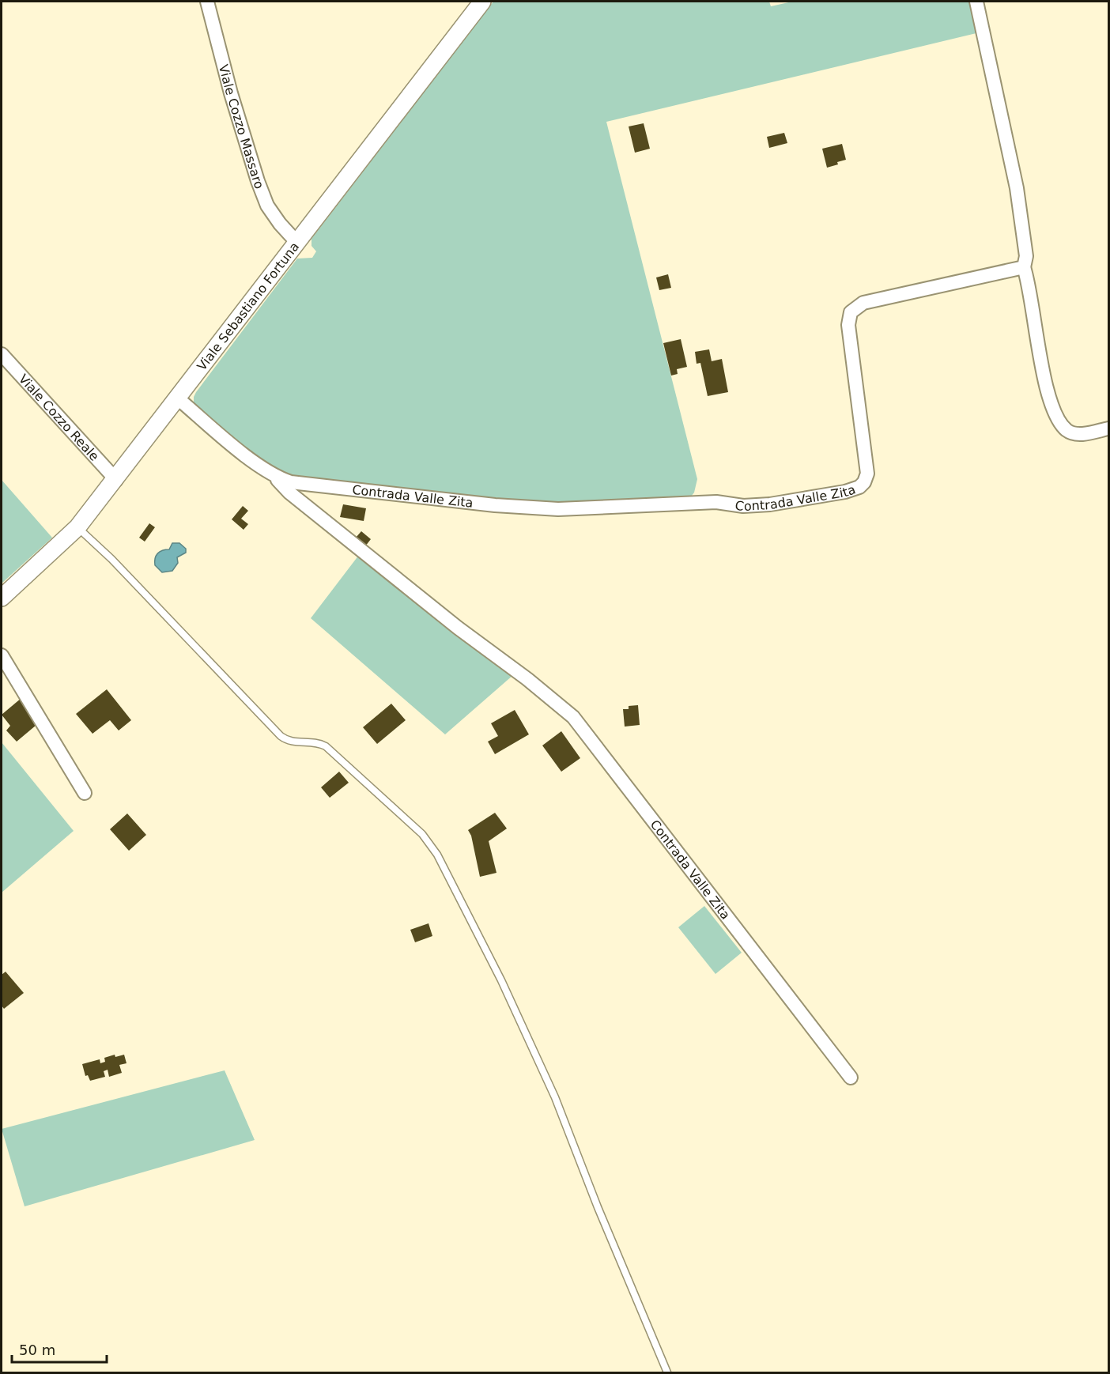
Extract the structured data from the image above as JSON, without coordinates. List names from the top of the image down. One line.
{"streets":{"street":["Viale Cozzo Massaro","Viale Sebastiano Fortuna","Viale Cozzo Reale","Contrada Valle Zita"]},"crossings":[["Viale Cozzo Massaro","Viale Sebastiano Fortuna"],["Viale Sebastiano Fortuna","Viale Cozzo Reale"],["Viale Sebastiano Fortuna","Contrada Valle Zita"]],"scale_bar":"50 m"}
